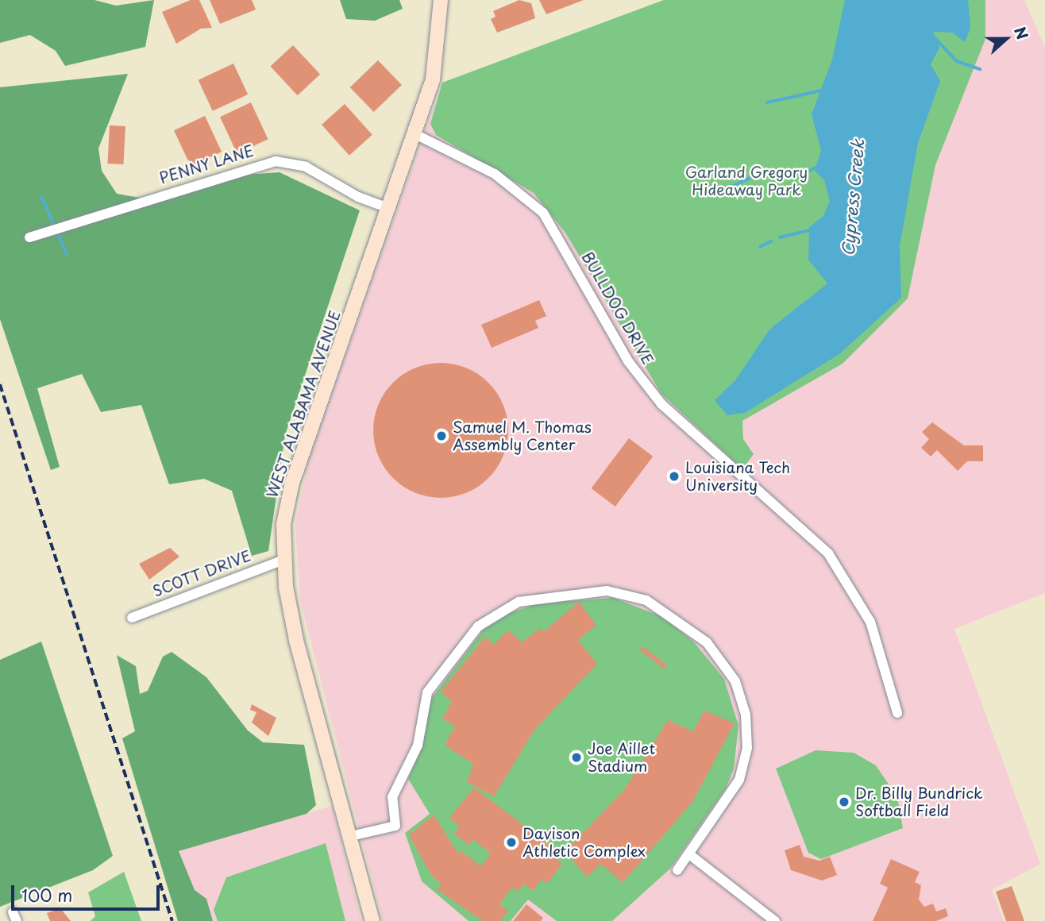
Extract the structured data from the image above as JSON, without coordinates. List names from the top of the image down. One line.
{"streets":{"main road":["WEST ALABAMA AVENUE"],"street":["PENNY LANE","BULLDOG DRIVE","SCOTT DRIVE"]},"crossings":[["PENNY LANE","WEST ALABAMA AVENUE"],["BULLDOG DRIVE","WEST ALABAMA AVENUE"],["WEST ALABAMA AVENUE","SCOTT DRIVE"]],"water":["Cypress Creek"],"parks":["Garland Gregory Hideaway Park"],"places":["Samuel M. Thomas Assembly Center","Louisiana Tech University","Joe Aillet Stadium","Dr. Billy Bundrick Softball Field","Davison Athletic Complex"],"scale_bar":"100 m","north":"right"}
